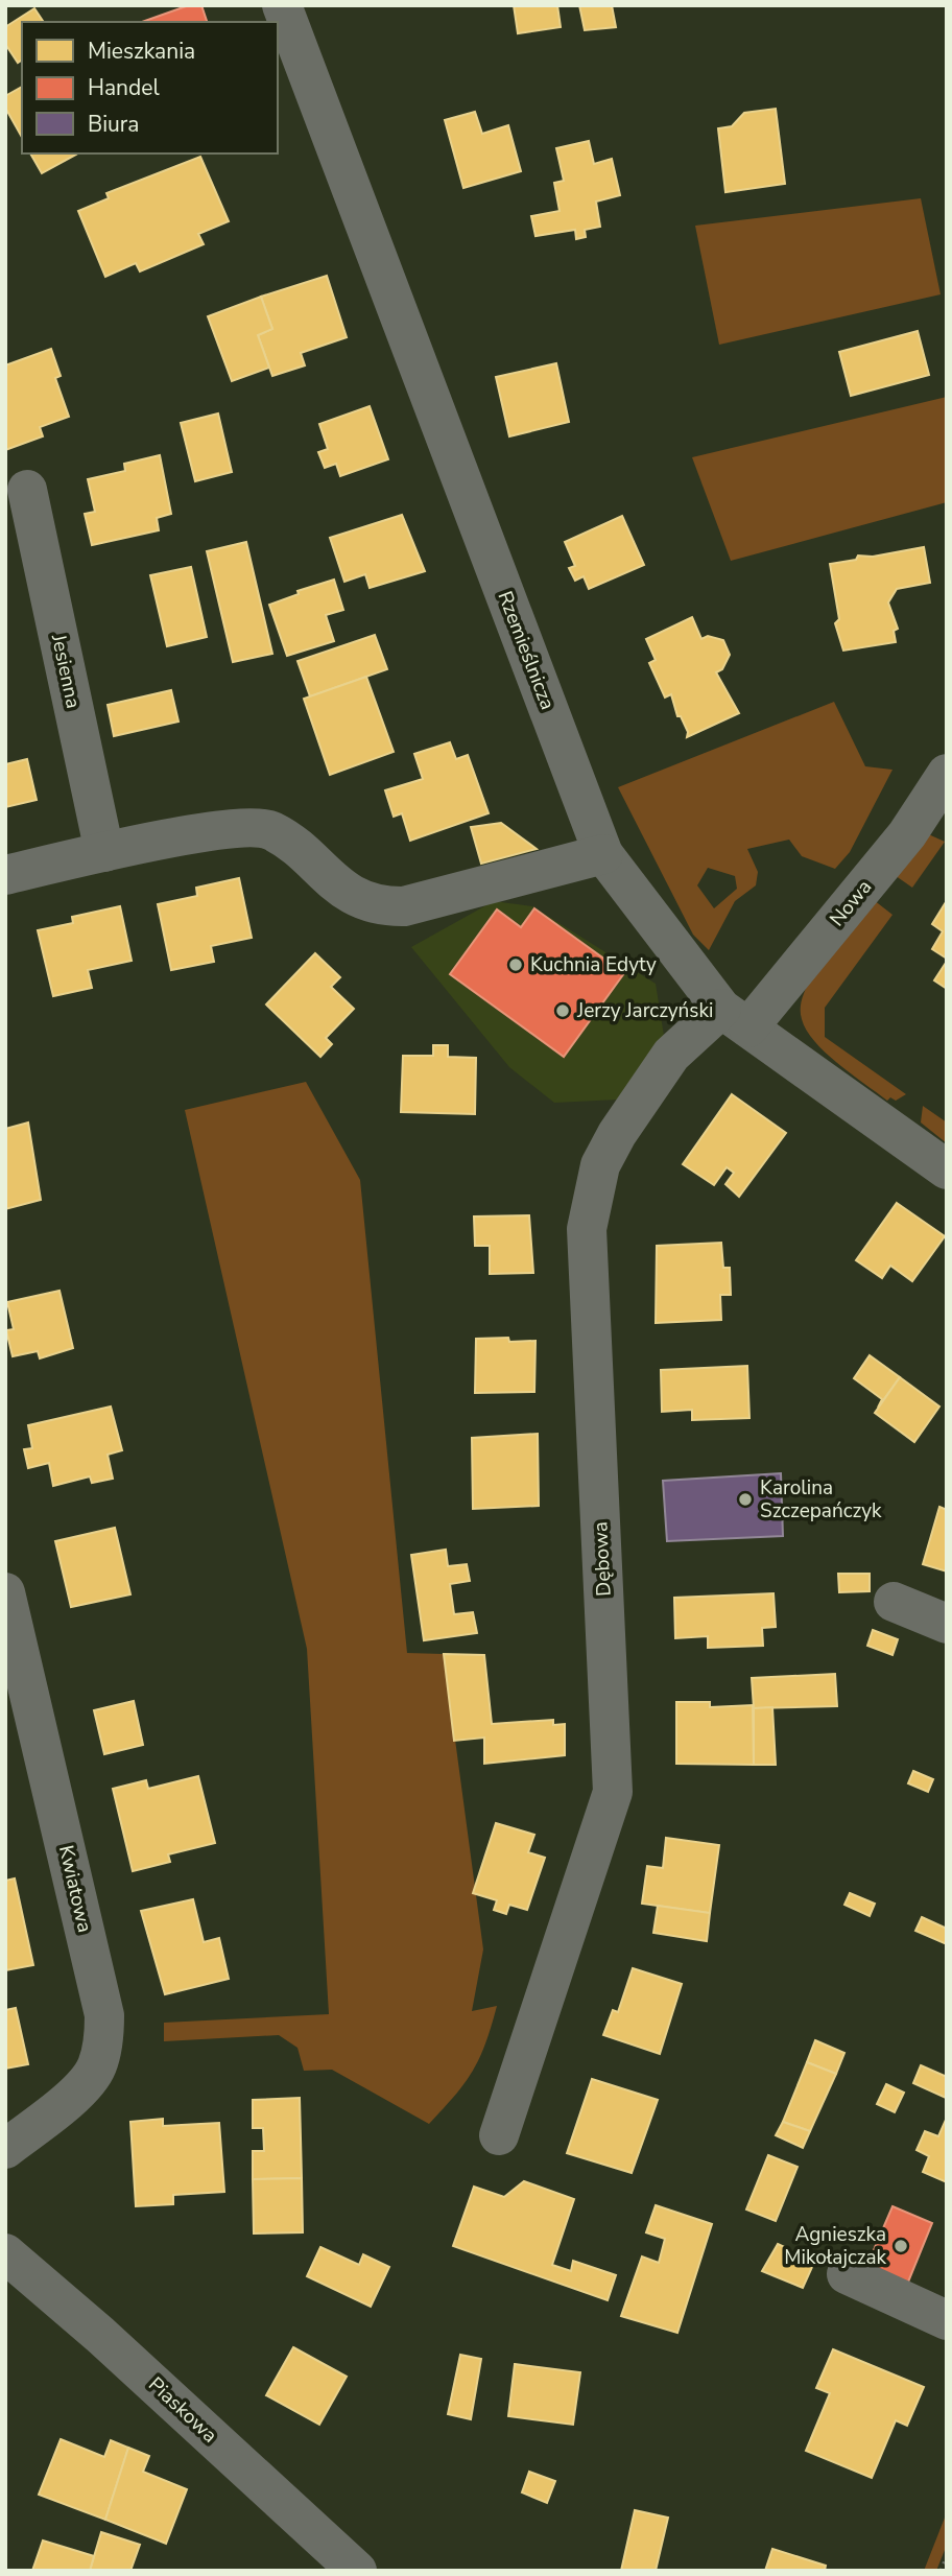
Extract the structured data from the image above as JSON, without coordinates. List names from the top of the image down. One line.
{"streets":{"street":["Rzemieślnicza","Jesienna","Nowa","Dębowa","Kwiatowa","Piaskowa"]},"crossings":[["Rzemieślnicza","Nowa"],["Rzemieślnicza","Dębowa"],["Nowa","Dębowa"]],"places":["Kuchnia Edyty","Jerzy Jarczyński","Karolina Szczepańczyk","Agnieszka Mikołajczak"],"legend":["Mieszkania","Handel","Biura"]}
